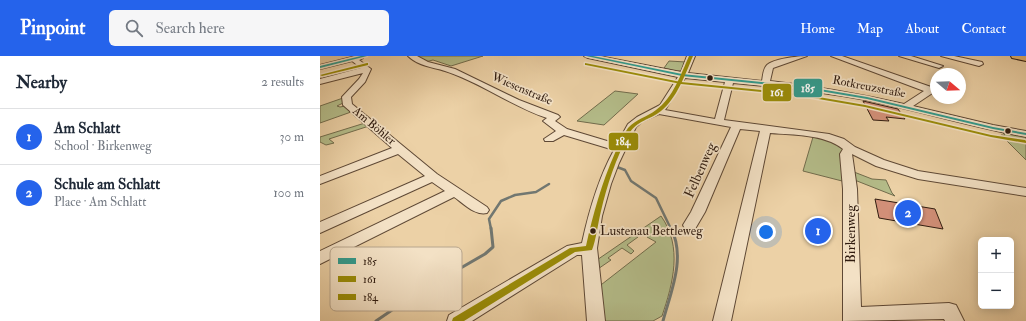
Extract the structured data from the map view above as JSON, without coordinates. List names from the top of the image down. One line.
{"streets":{"street":["Rotkreuzstraße","Wiesenstraße","Am Böhler","Felbenweg","Birkenweg"]},"places":["Lustenau Bettleweg"],"lines":["transit line 185","transit line 184","transit line 161"],"legend":["185","161","184"],"north":"right","page":{"header":"Pinpoint","search":"Search here","nav":["Home","Map","About","Contact"],"heading":["Nearby","2 results"],"list":[{"mark":"1","name":"Am Schlatt","note":"School · Birkenweg","value":"30 m"},{"mark":"2","name":"Schule am Schlatt","note":"Place · Am Schlatt","value":"100 m"}],"pins":["2","1"],"map_buttons":["+","−"]}}
